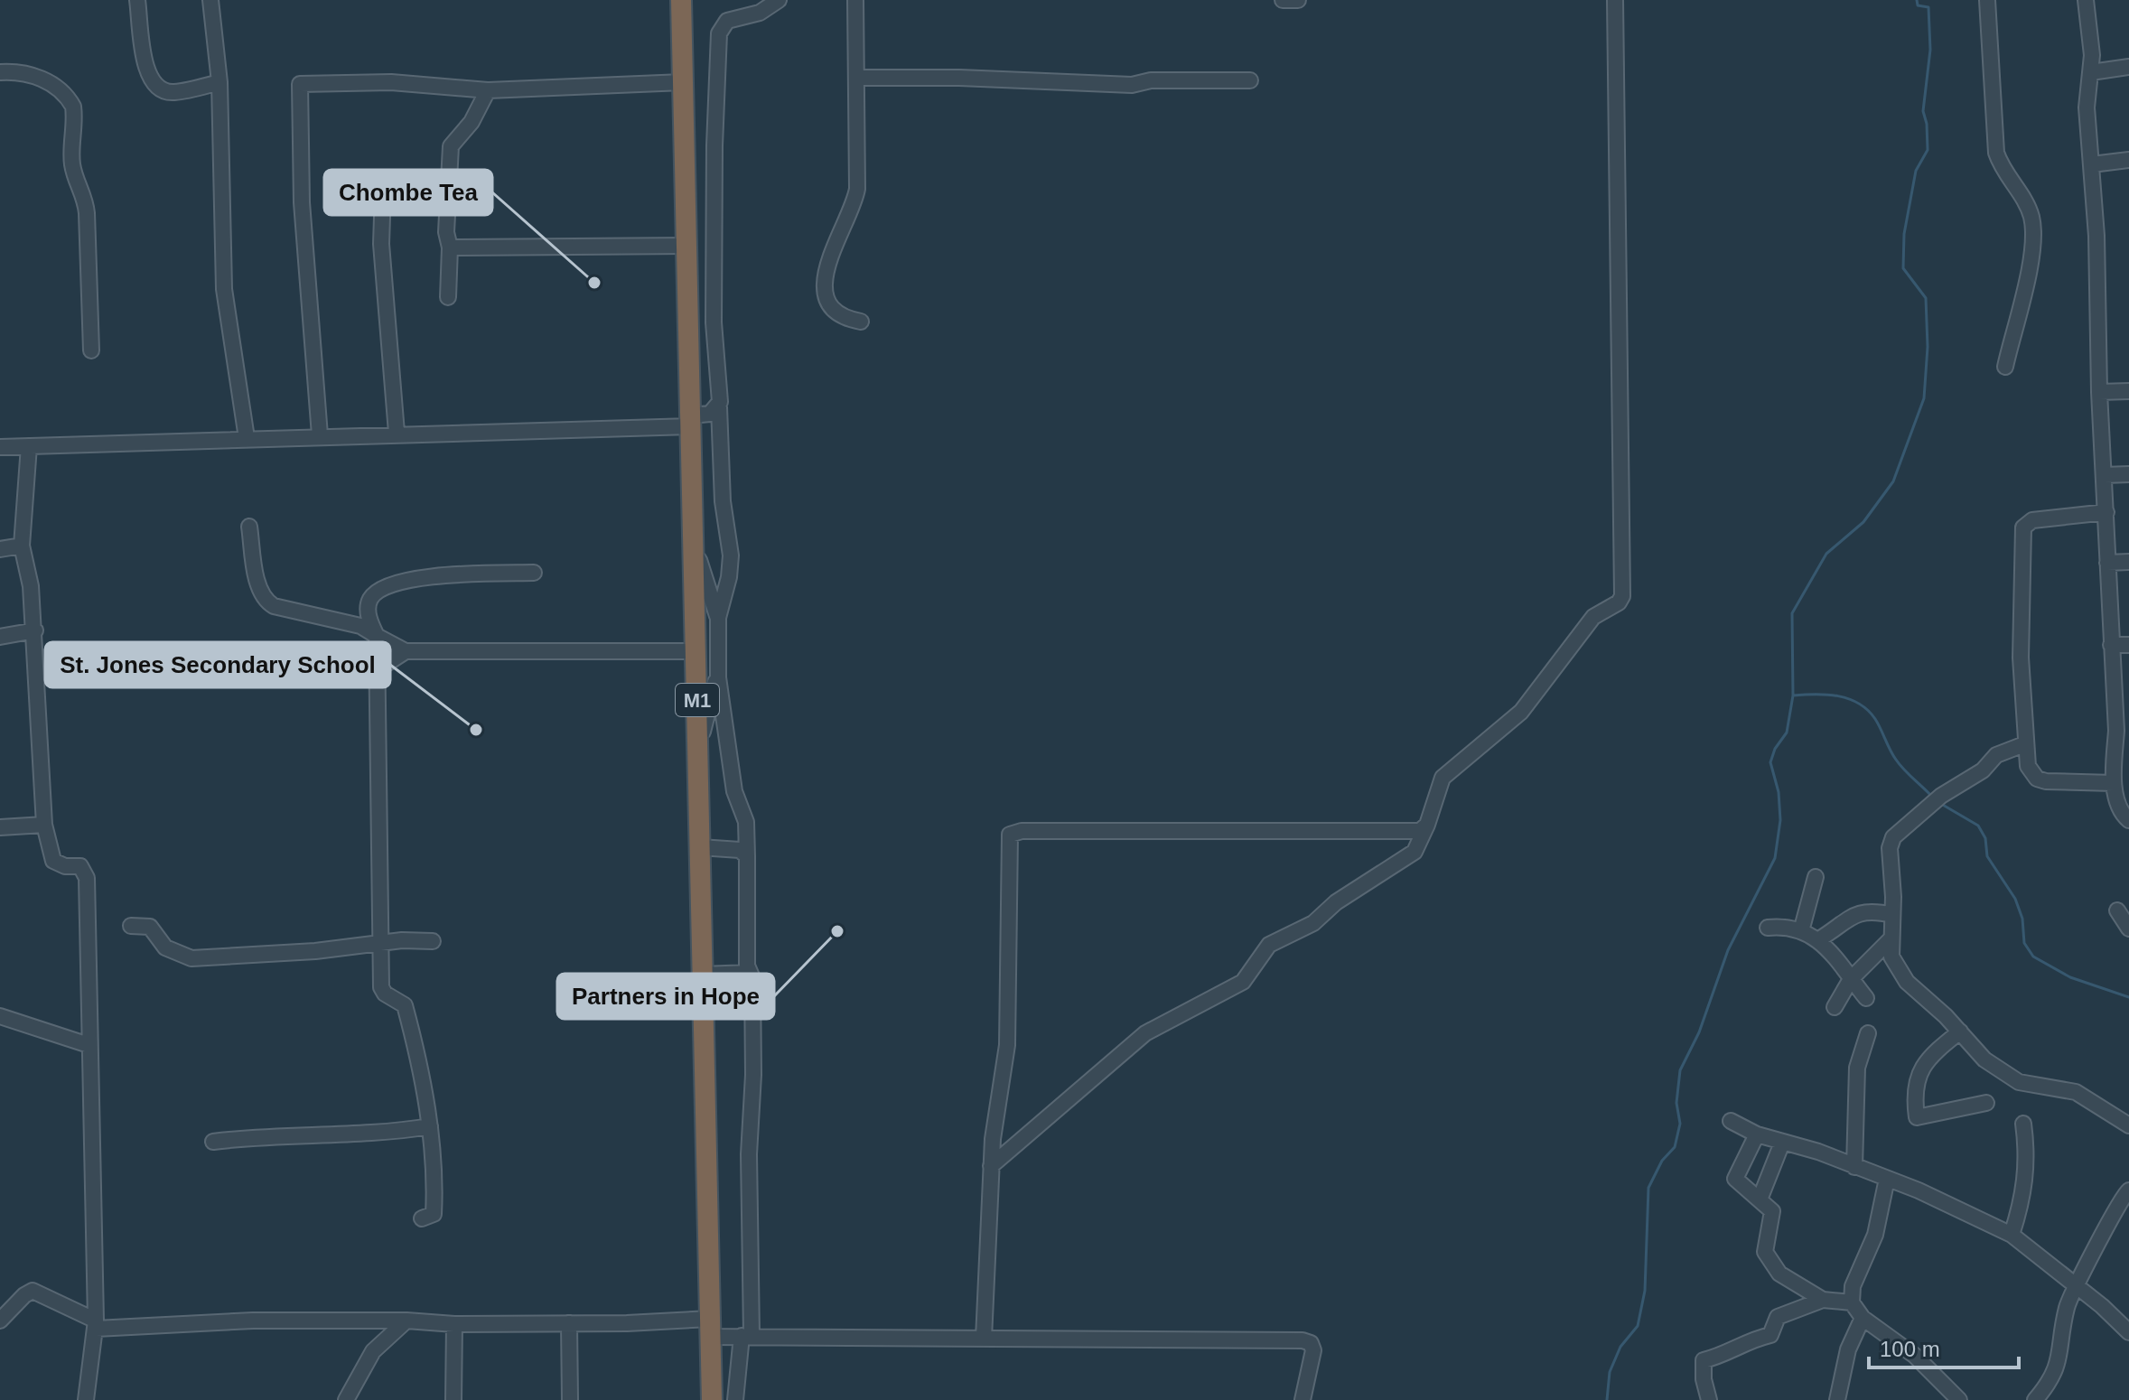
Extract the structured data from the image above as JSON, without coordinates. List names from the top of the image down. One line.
{"streets":{"highway":["M1"]},"places":["Chombe Tea","St. Jones Secondary School","Partners in Hope"],"scale_bar":"100 m"}
